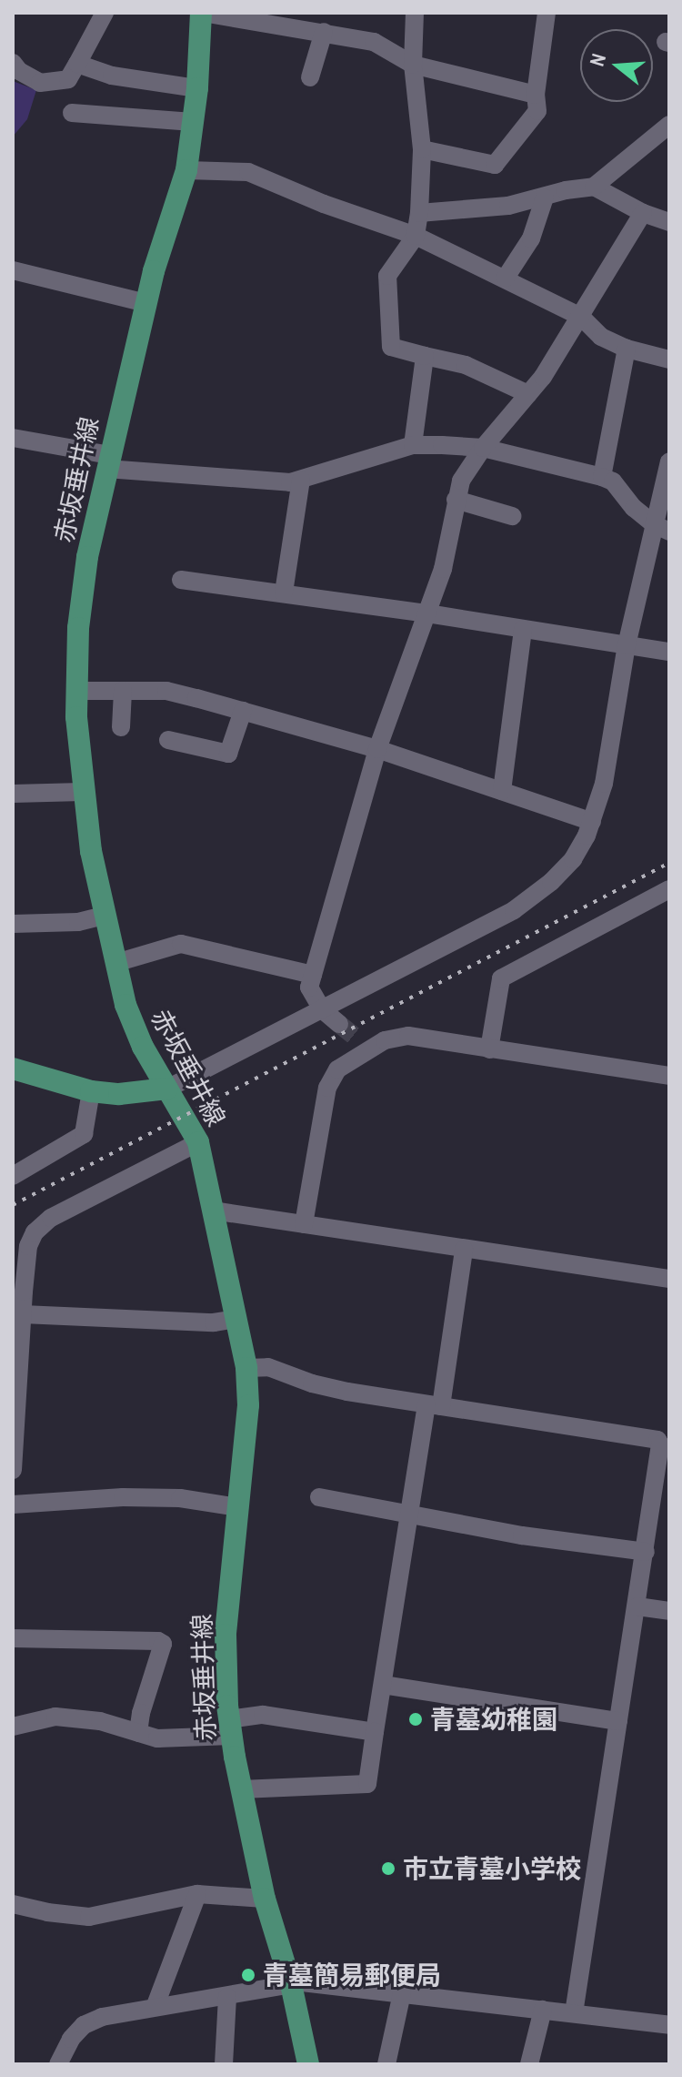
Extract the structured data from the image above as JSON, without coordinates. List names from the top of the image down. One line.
{"streets":{"main road":["赤坂垂井線"]},"places":["青墓幼稚園","市立青墓小学校","青墓簡易郵便局"],"north":"left"}
